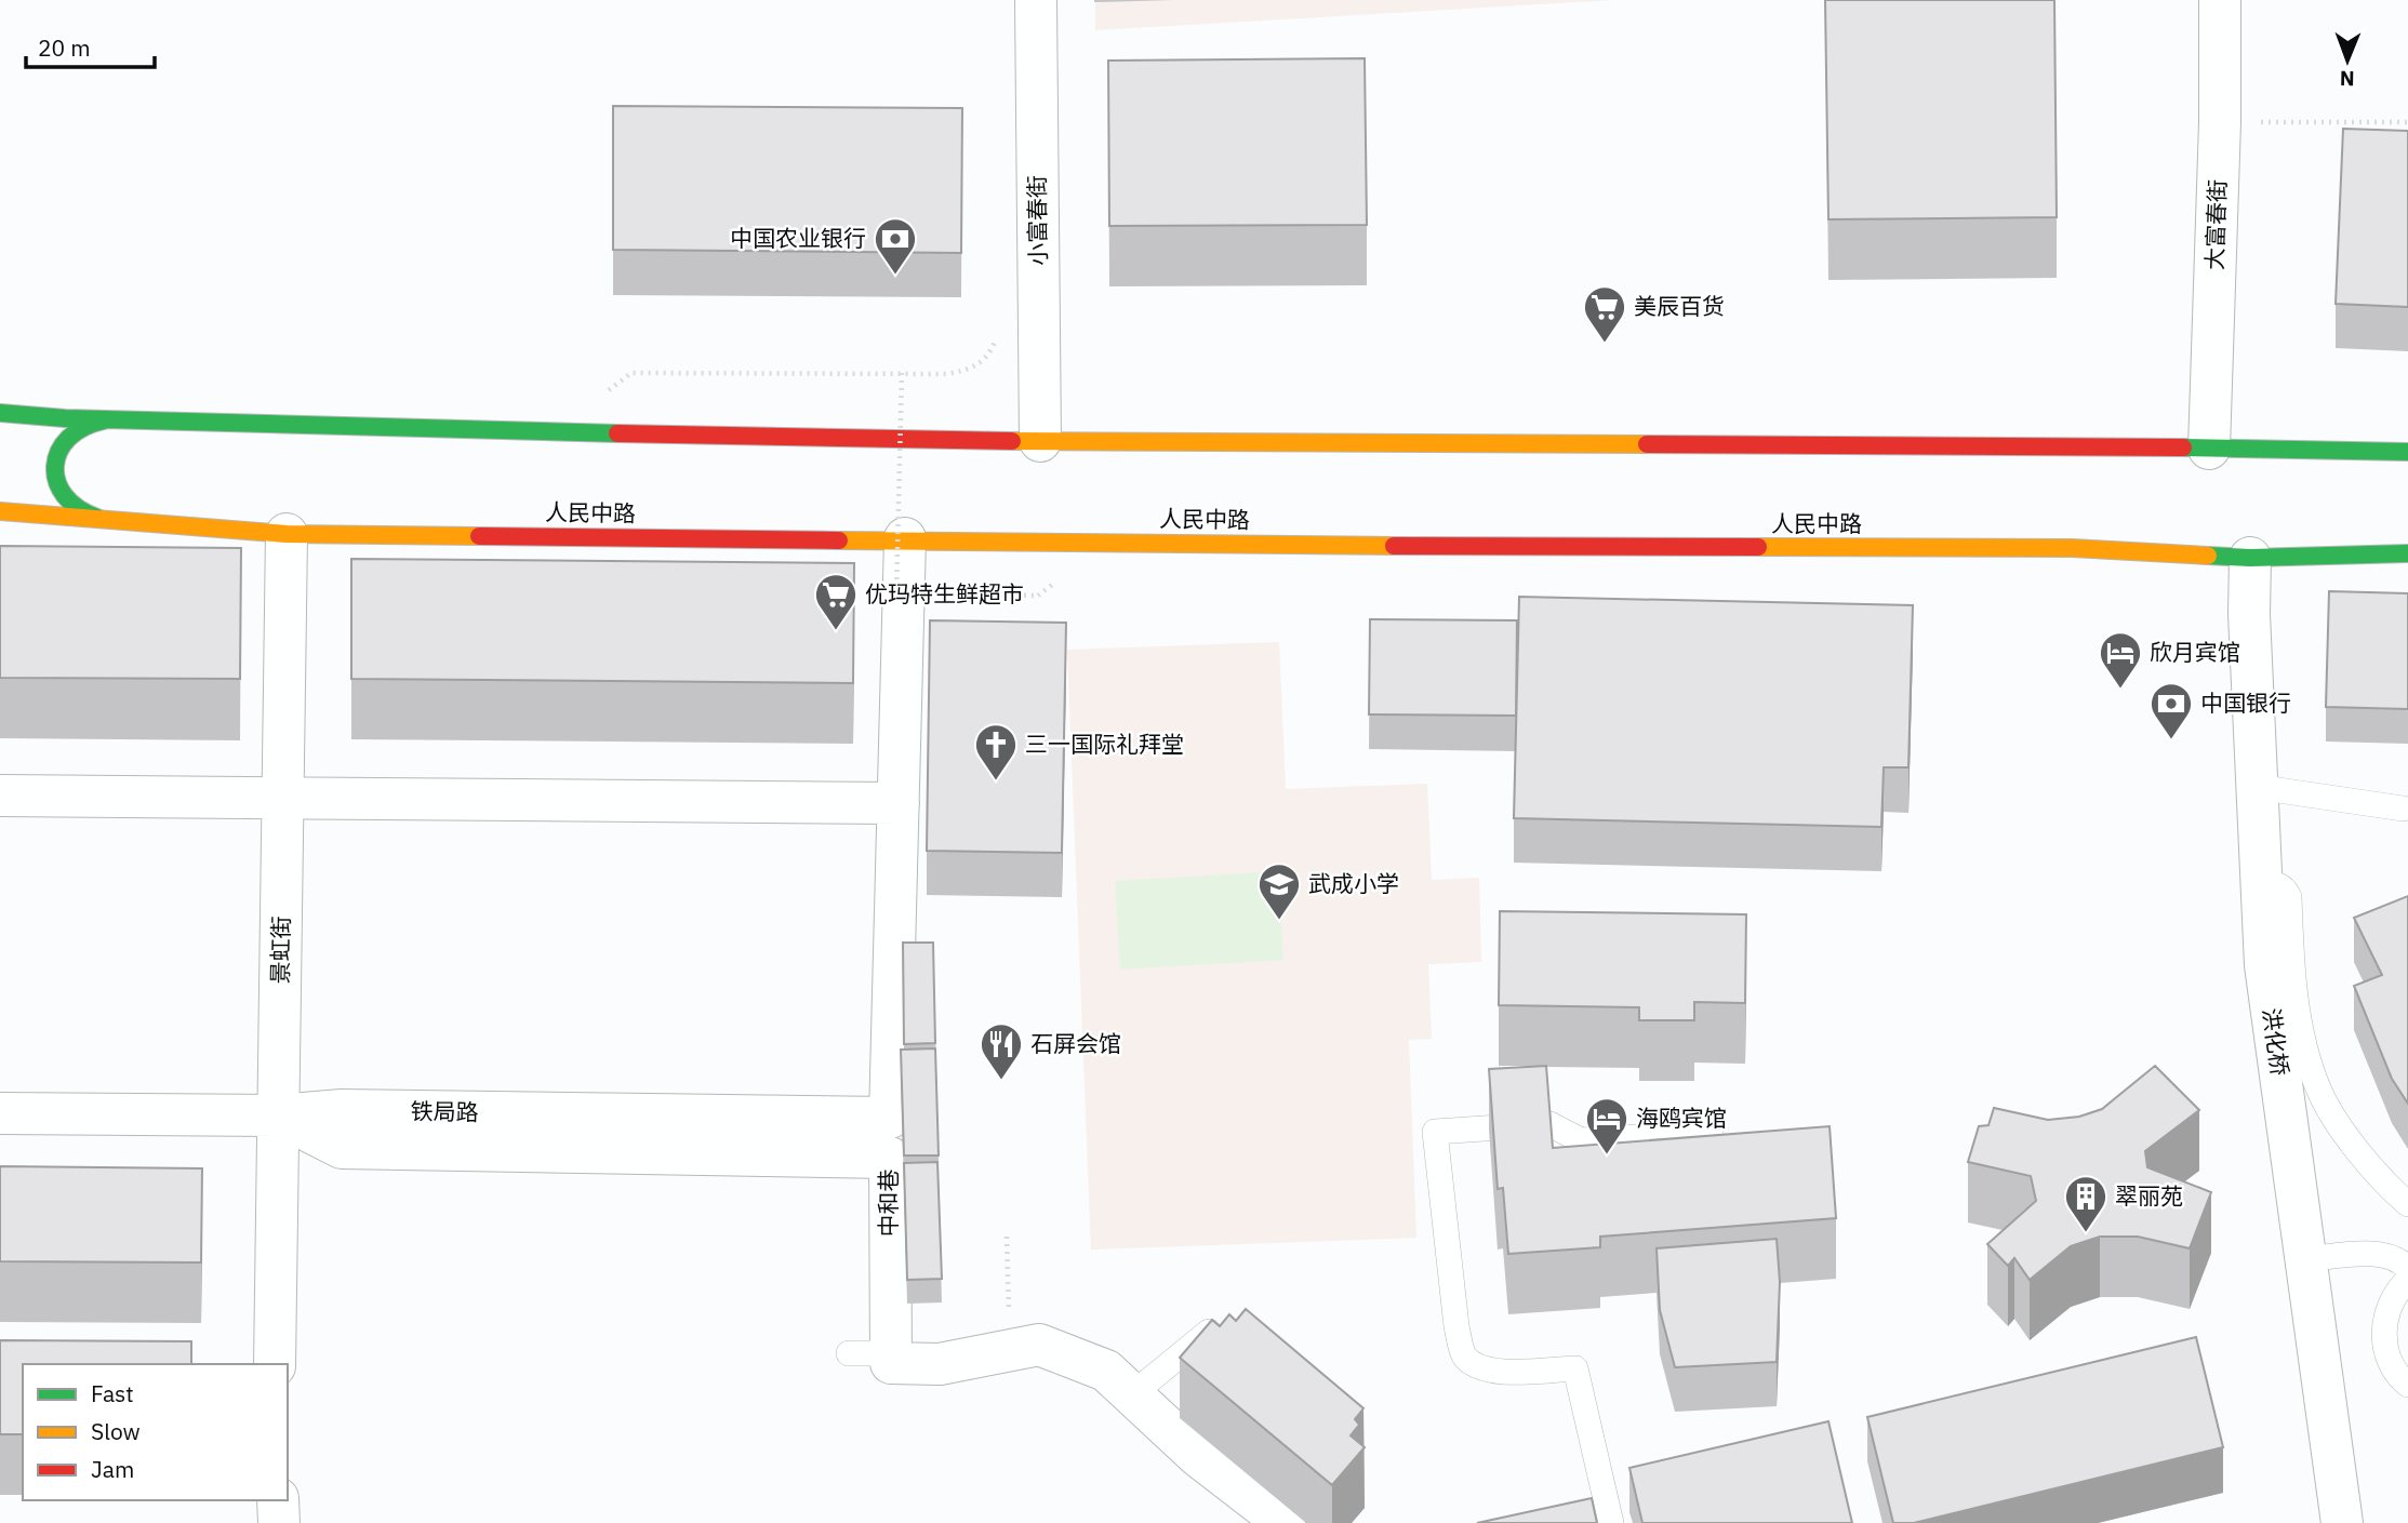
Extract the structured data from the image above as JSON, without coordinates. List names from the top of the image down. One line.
{"streets":{"main road":["人民中路"],"street":["小富春街","大富春街","景虹街","洪化桥","铁局路","中和巷"]},"crossings":[["人民中路","景虹街"],["人民中路","洪化桥"],["景虹街","铁局路"],["景虹街","中和巷"],["铁局路","中和巷"]],"places":{"bank":["中国农业银行","中国银行"],"supermarket":["美辰百货","优玛特生鲜超市"],"hotel":["欣月宾馆","海鸥宾馆"],"church":["三一国际礼拜堂"],"school or university":["武成小学"],"restaurant":["石屏会馆"],"building":["翠丽苑"]},"legend":["Fast","Slow","Jam"],"scale_bar":"20 m","north":"bottom"}
